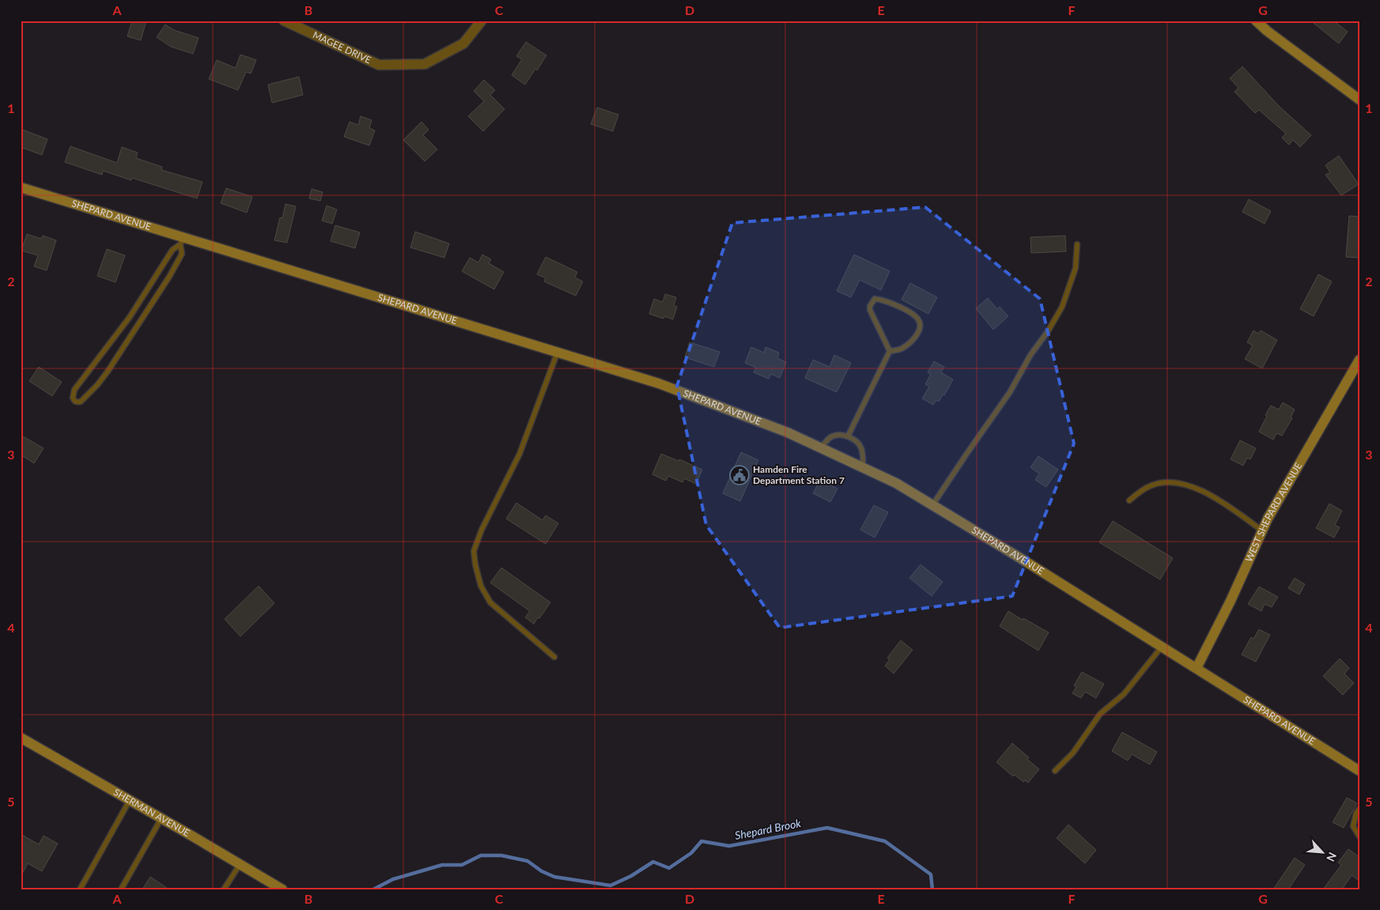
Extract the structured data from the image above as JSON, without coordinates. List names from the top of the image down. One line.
{"streets":{"main road":["SHEPARD AVENUE","WEST SHEPARD AVENUE","SHERMAN AVENUE"],"street":["MAGEE DRIVE"]},"crossings":[["SHEPARD AVENUE","WEST SHEPARD AVENUE"]],"water":["Shepard Brook"],"places":{"public building":["Hamden Fire Department Station 7"]},"north":"bottom right","grid":{"columns":["A","B","C","D","E","F","G"],"rows":["1","2","3","4","5"]}}
